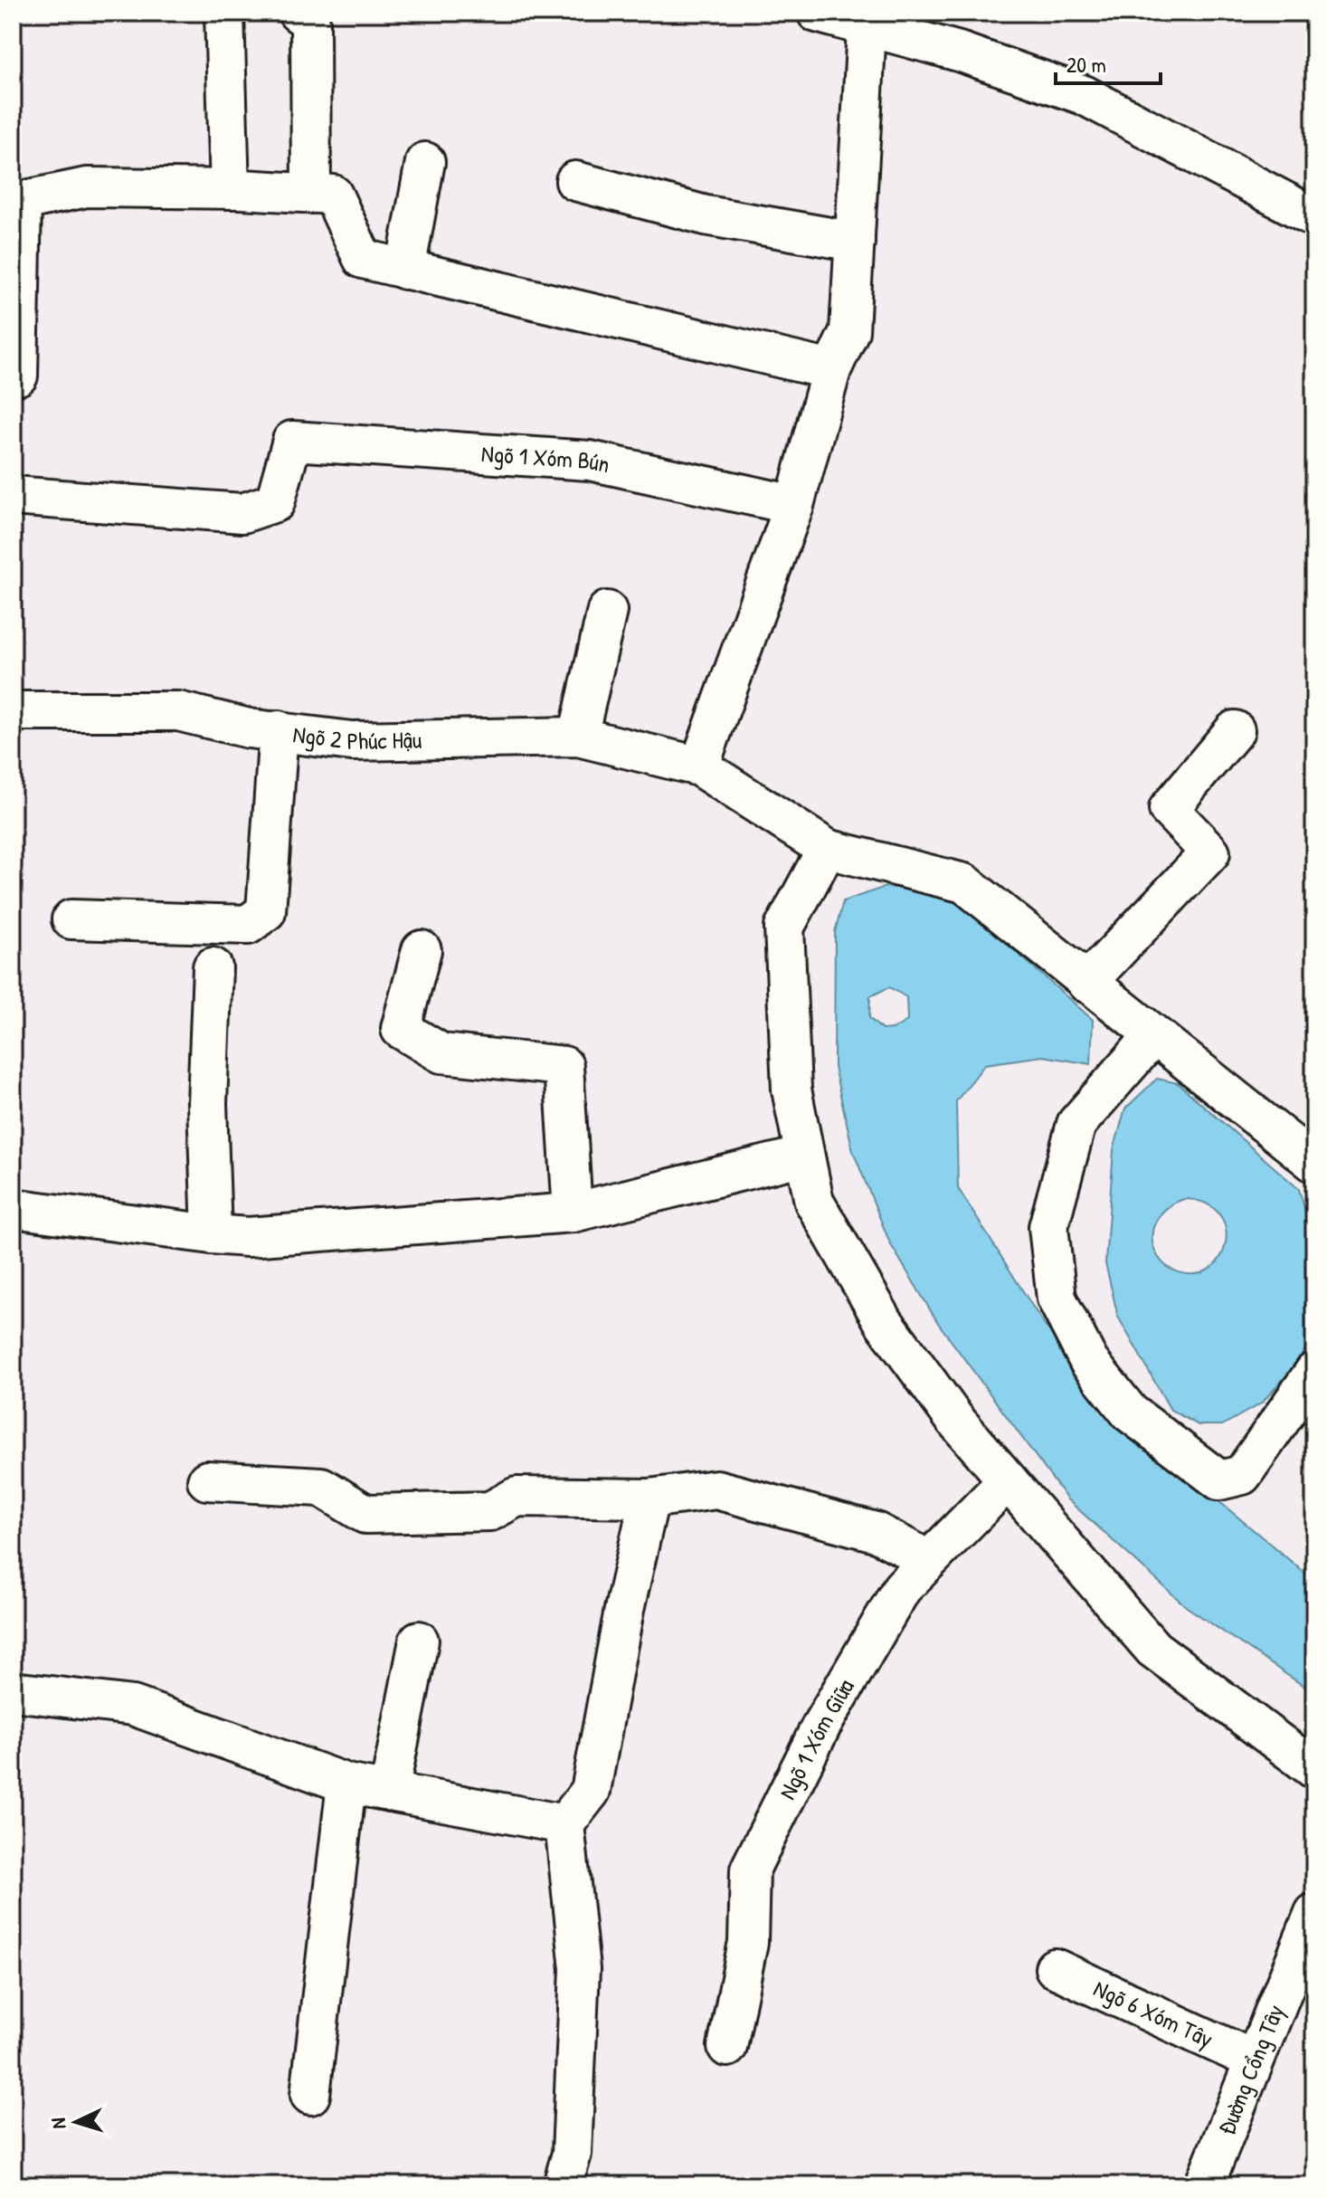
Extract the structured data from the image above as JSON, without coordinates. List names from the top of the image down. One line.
{"streets":{"street":["Ngõ 1 Xóm Bún","Ngõ 2 Phúc Hậu","Ngõ 1 Xóm Giữa","Ngõ 6 Xóm Tây","Đường Cổng Tây"]},"crossings":[["Ngõ 6 Xóm Tây","Đường Cổng Tây"]],"scale_bar":"20 m","north":"left"}
